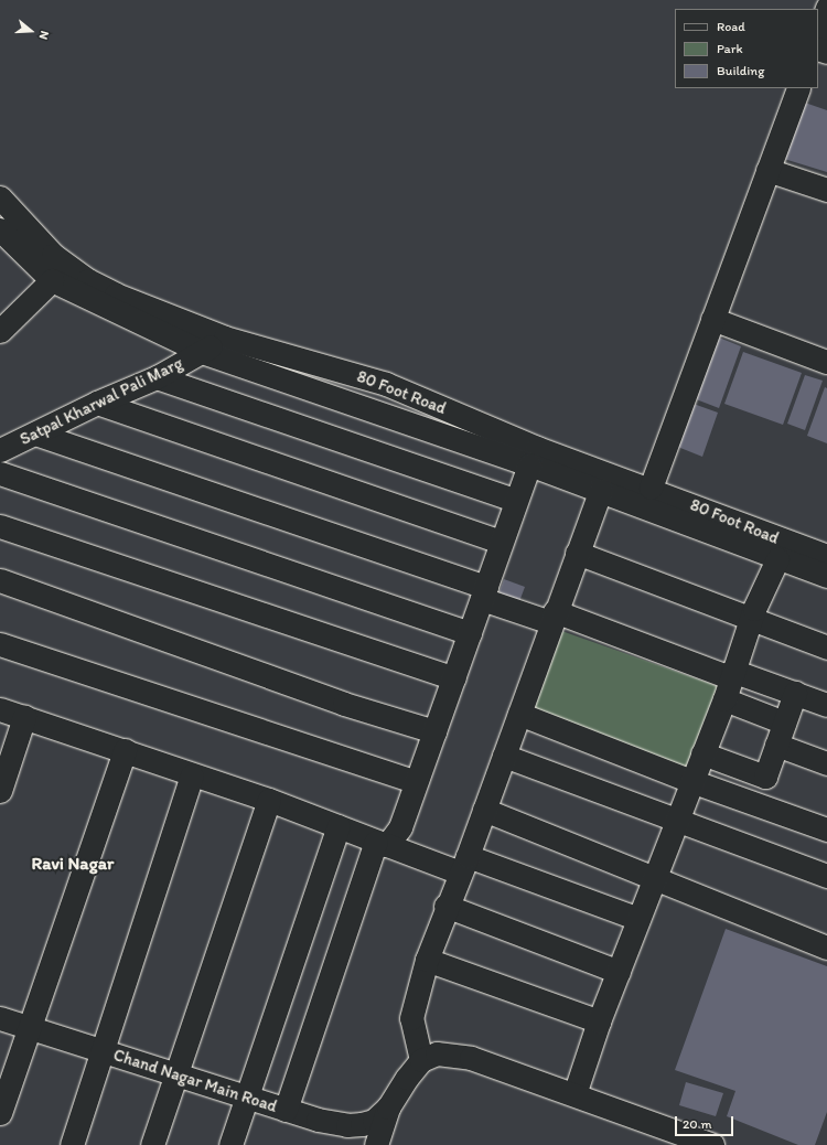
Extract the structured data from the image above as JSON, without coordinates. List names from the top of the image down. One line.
{"streets":{"street":["80 Foot Road","Satpal Kharwal Pali Marg","Chand Nagar Main Road"]},"crossings":[["80 Foot Road","Satpal Kharwal Pali Marg"]],"districts":["Ravi Nagar"],"legend":["Road","Park","Building"],"scale_bar":"20 m","north":"right"}
